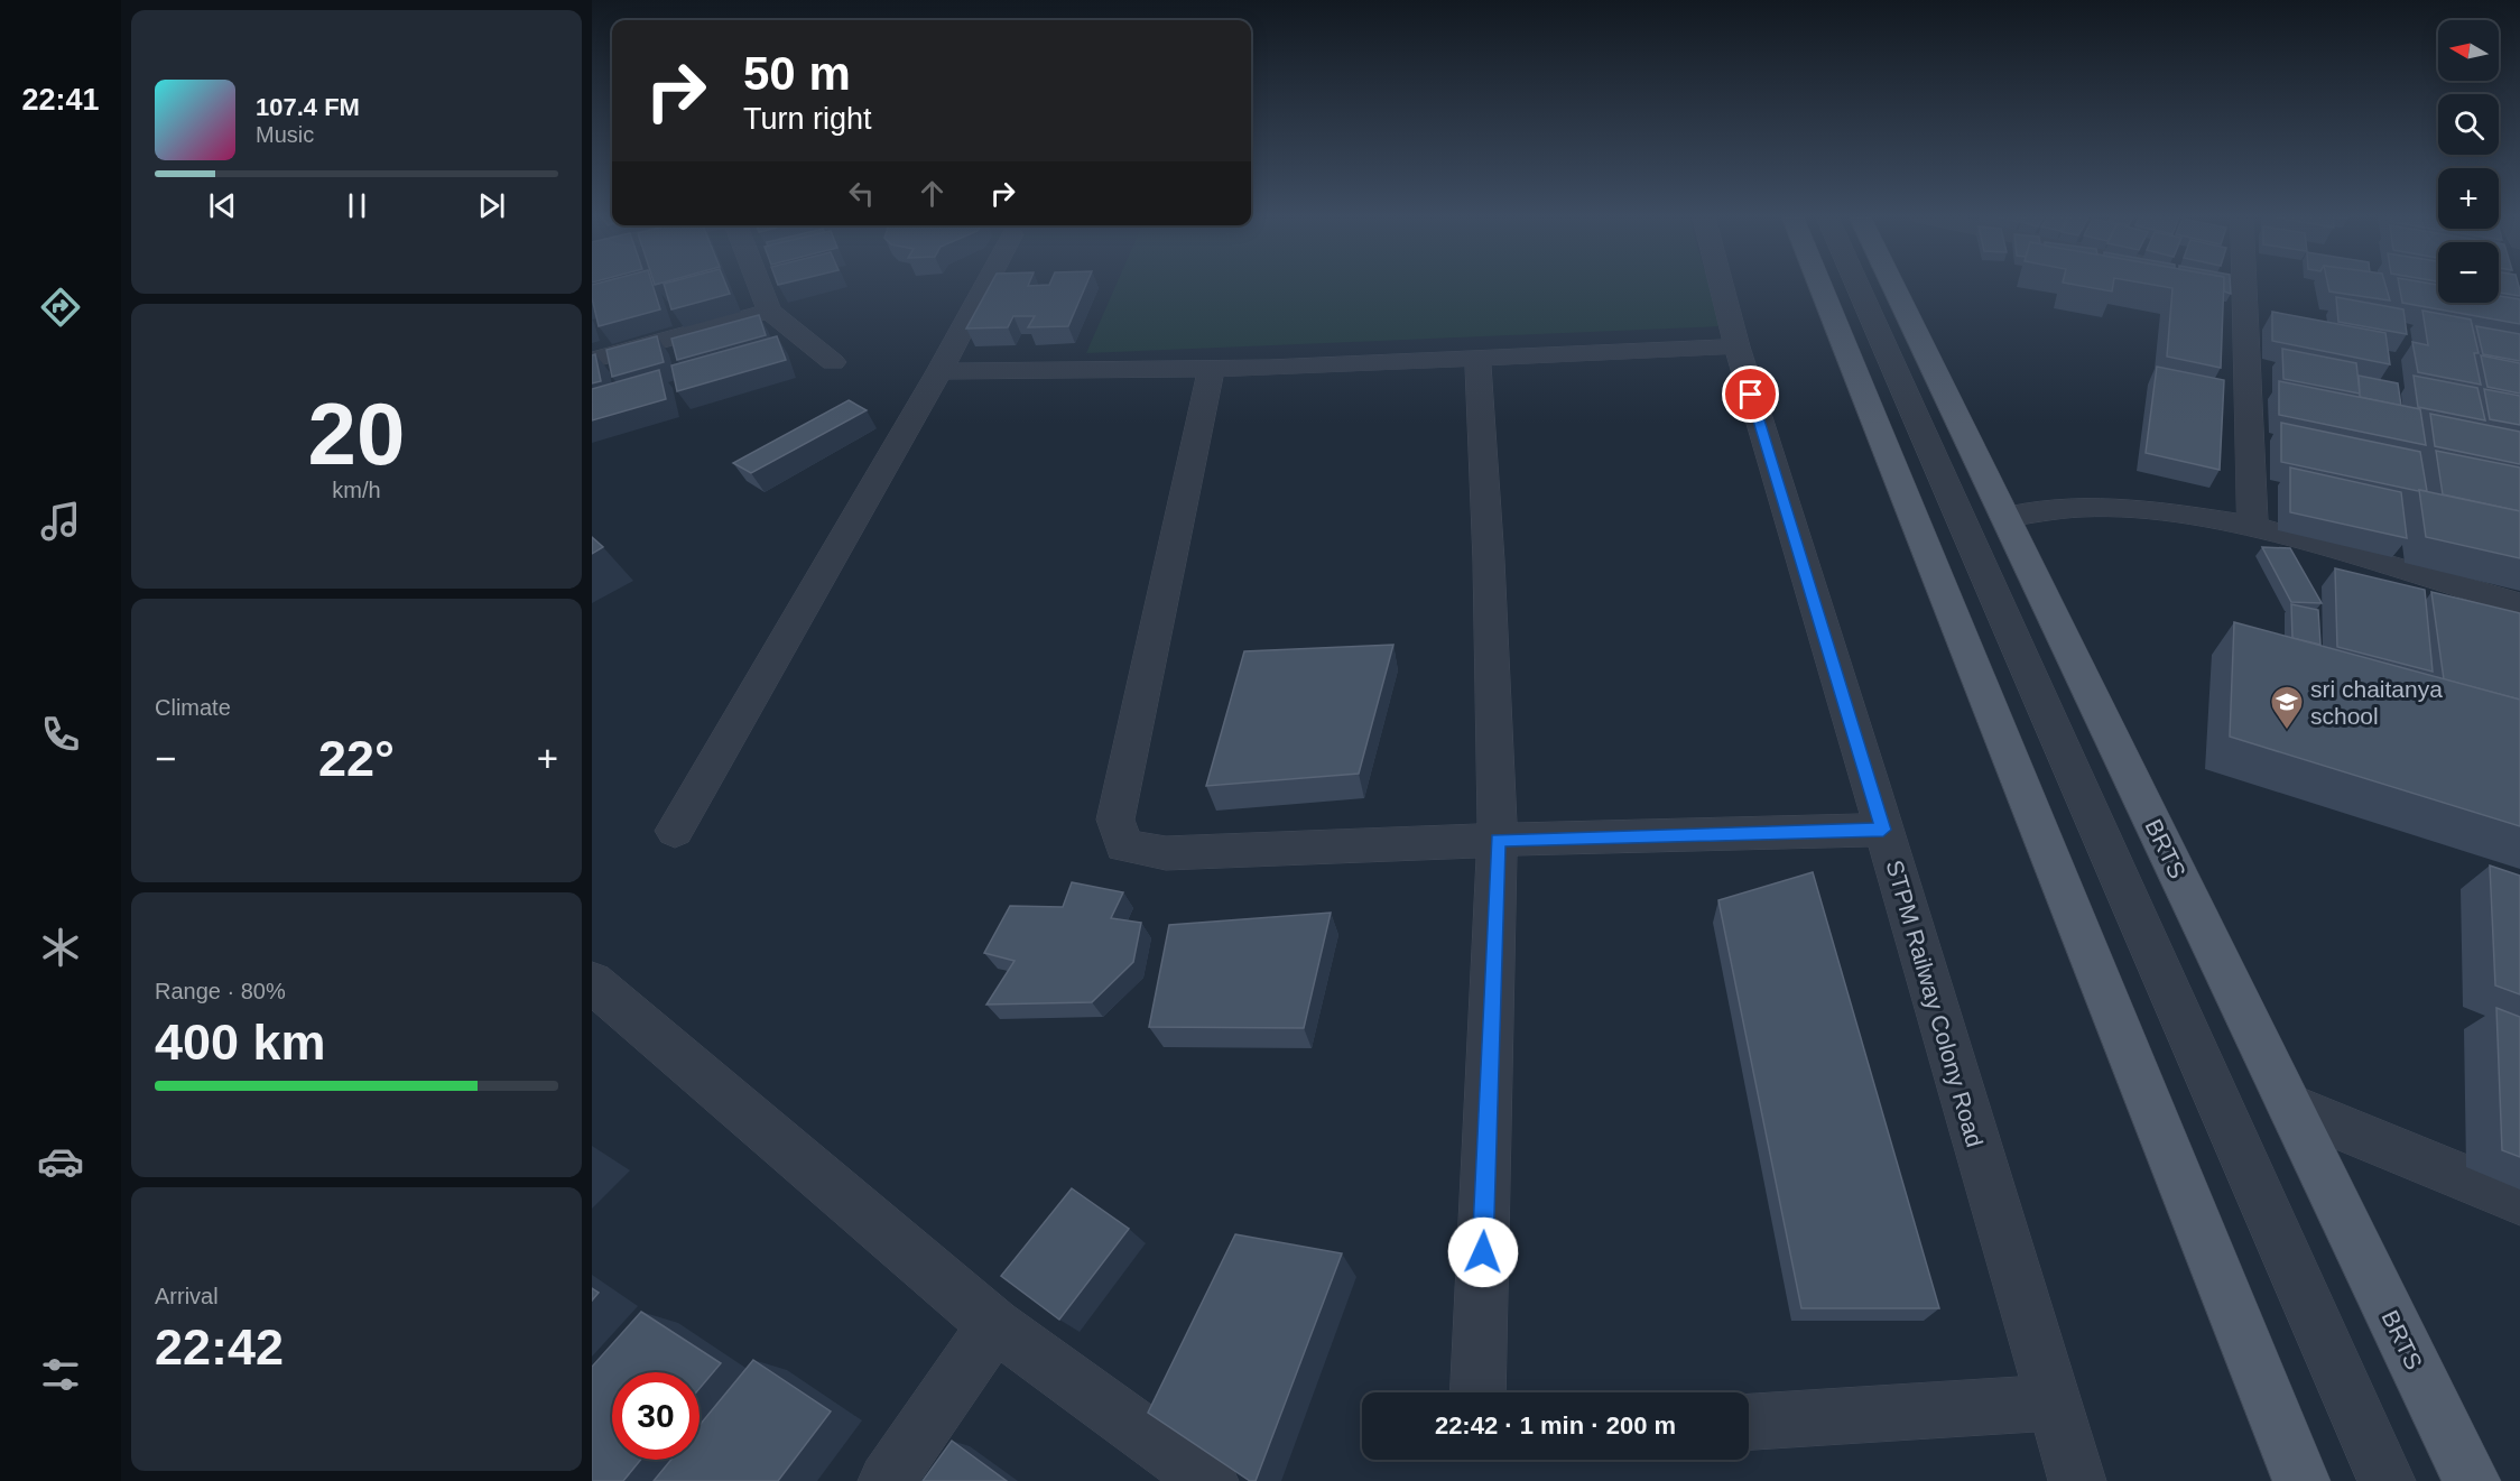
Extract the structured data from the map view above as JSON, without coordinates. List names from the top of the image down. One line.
{"streets":{"main road":["BRTS"],"street":["STPM Railway Colony Road"]},"places":{"school or university":["sri chaitanya school"]},"north":"left","page":{"tabs":"22:41","map_buttons":["+","−"],"turn":["50 m","Turn right"],"song":["107.4 FM","Music"],"tile":[["20","km/h"],"Climate",["Range · 80%","400 km"],["Arrival","22:42"]],"heat":["−","22°","+"],"limit":"30","trip":"22:42 · 1 min · 200 m"}}
